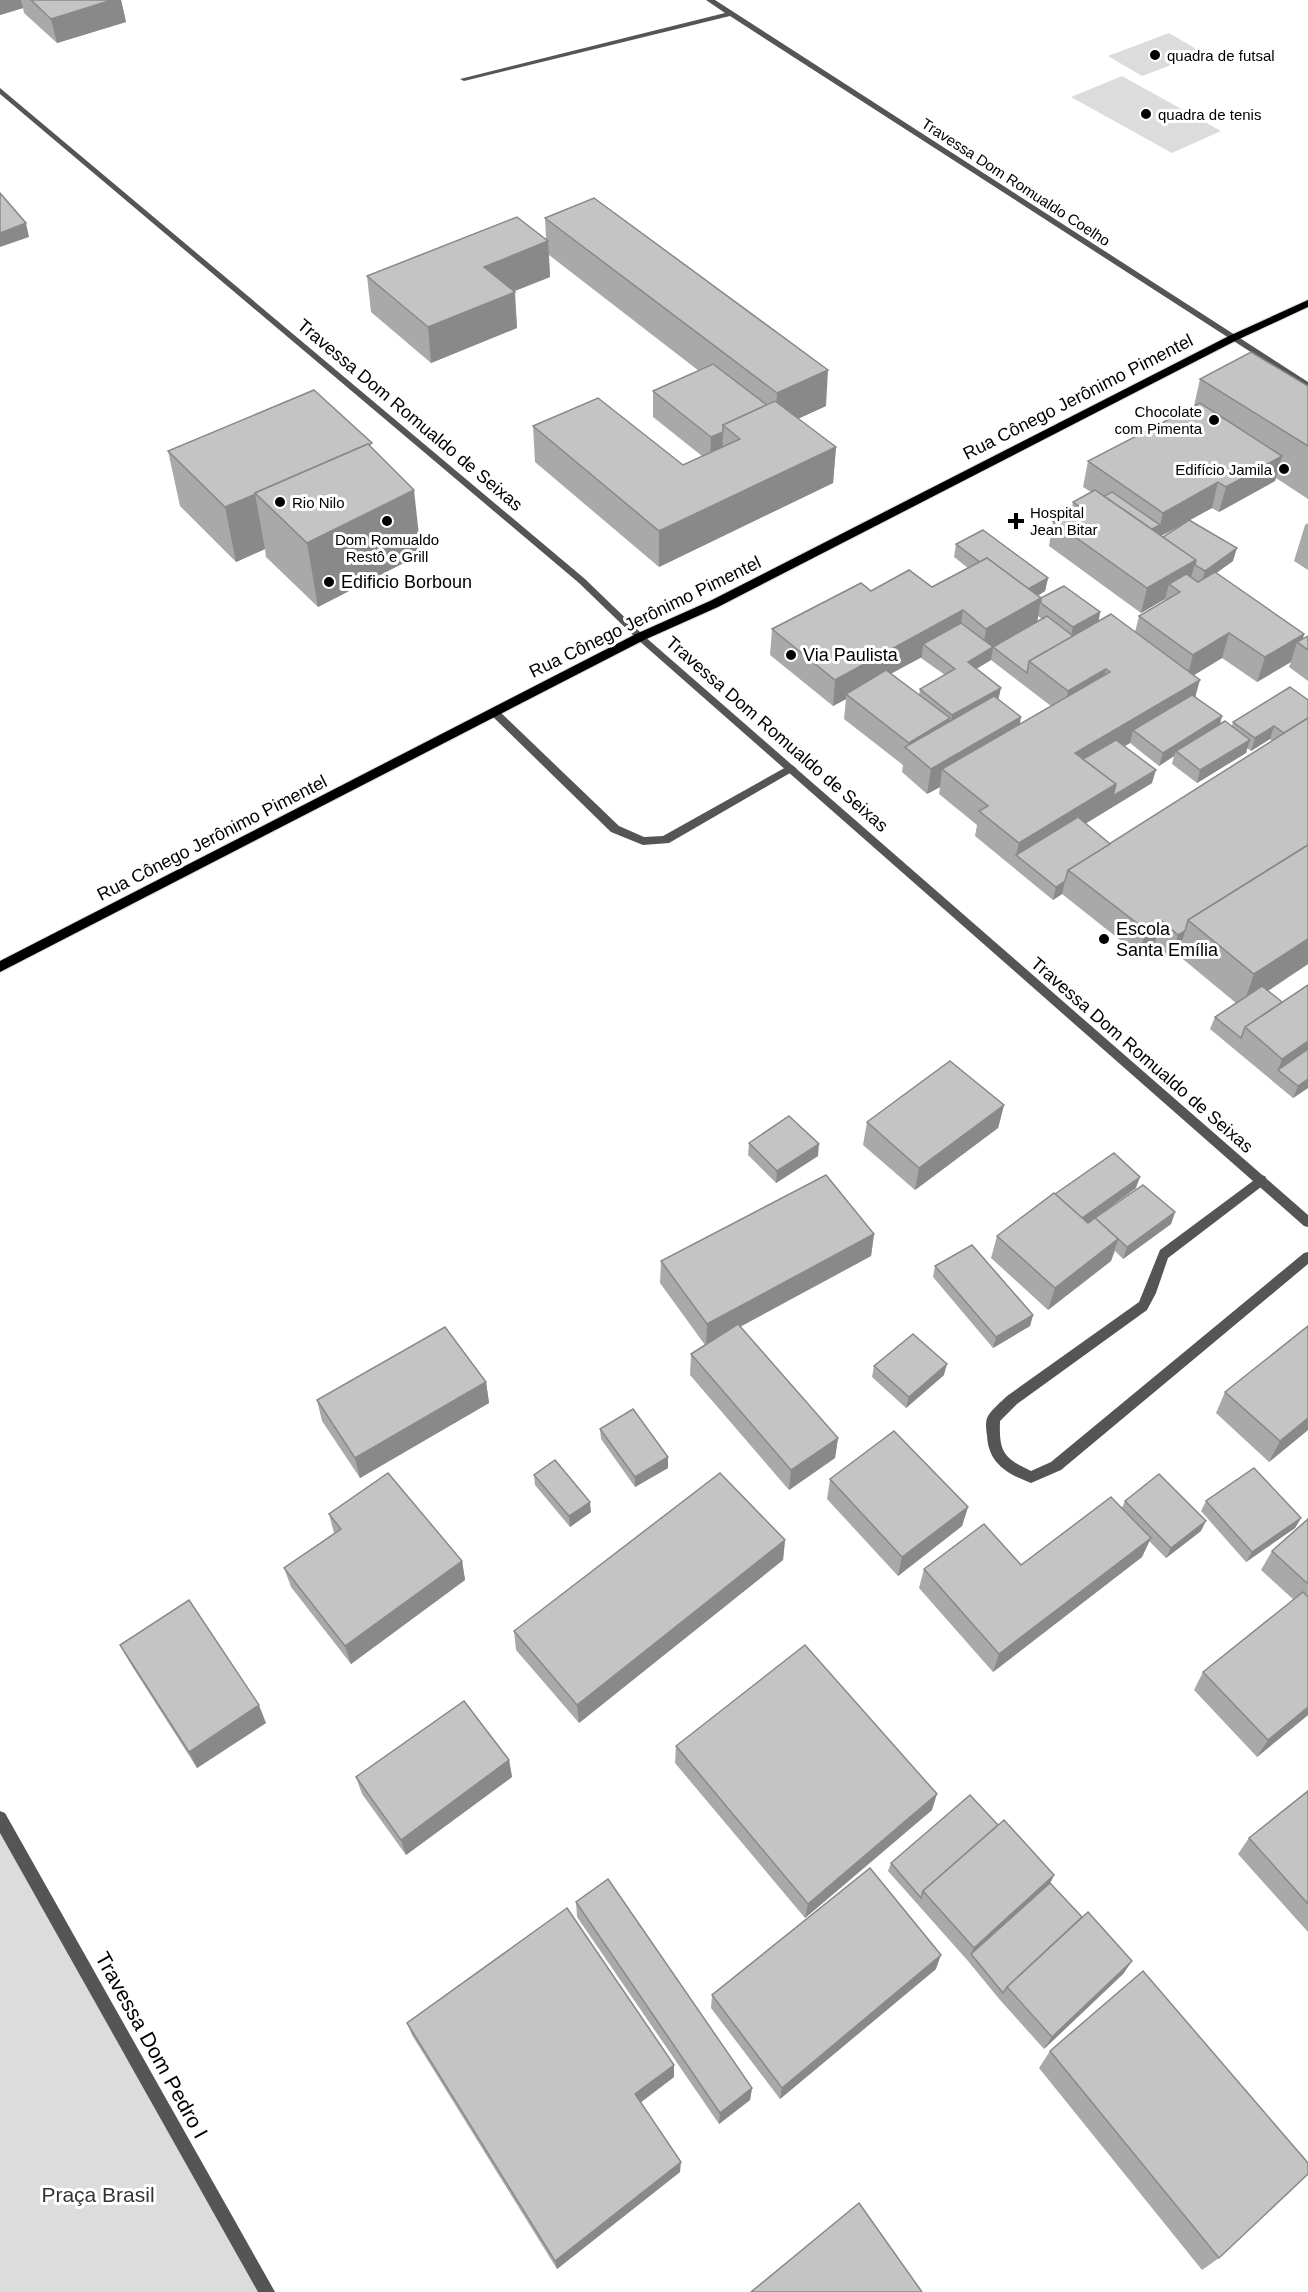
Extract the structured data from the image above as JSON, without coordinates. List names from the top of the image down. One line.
{"streets":{"main road":["Rua Cônego Jerônimo Pimentel"],"street":["Travessa Dom Romualdo Coelho","Travessa Dom Romualdo de Seixas","Travessa Dom Pedro I"]},"crossings":[["Travessa Dom Romualdo Coelho","Rua Cônego Jerônimo Pimentel"],["Rua Cônego Jerônimo Pimentel","Travessa Dom Romualdo de Seixas"]],"parks":["Praça Brasil"],"places":{"other":["quadra de futsal","quadra de tenis","Chocolate com Pimenta","Edifício Jamila","Rio Nilo","Dom Romualdo Restô e Grill","Edificio Borboun","Via Paulista","Escola Santa Emília"],"health":["Hospital Jean Bitar"]}}
